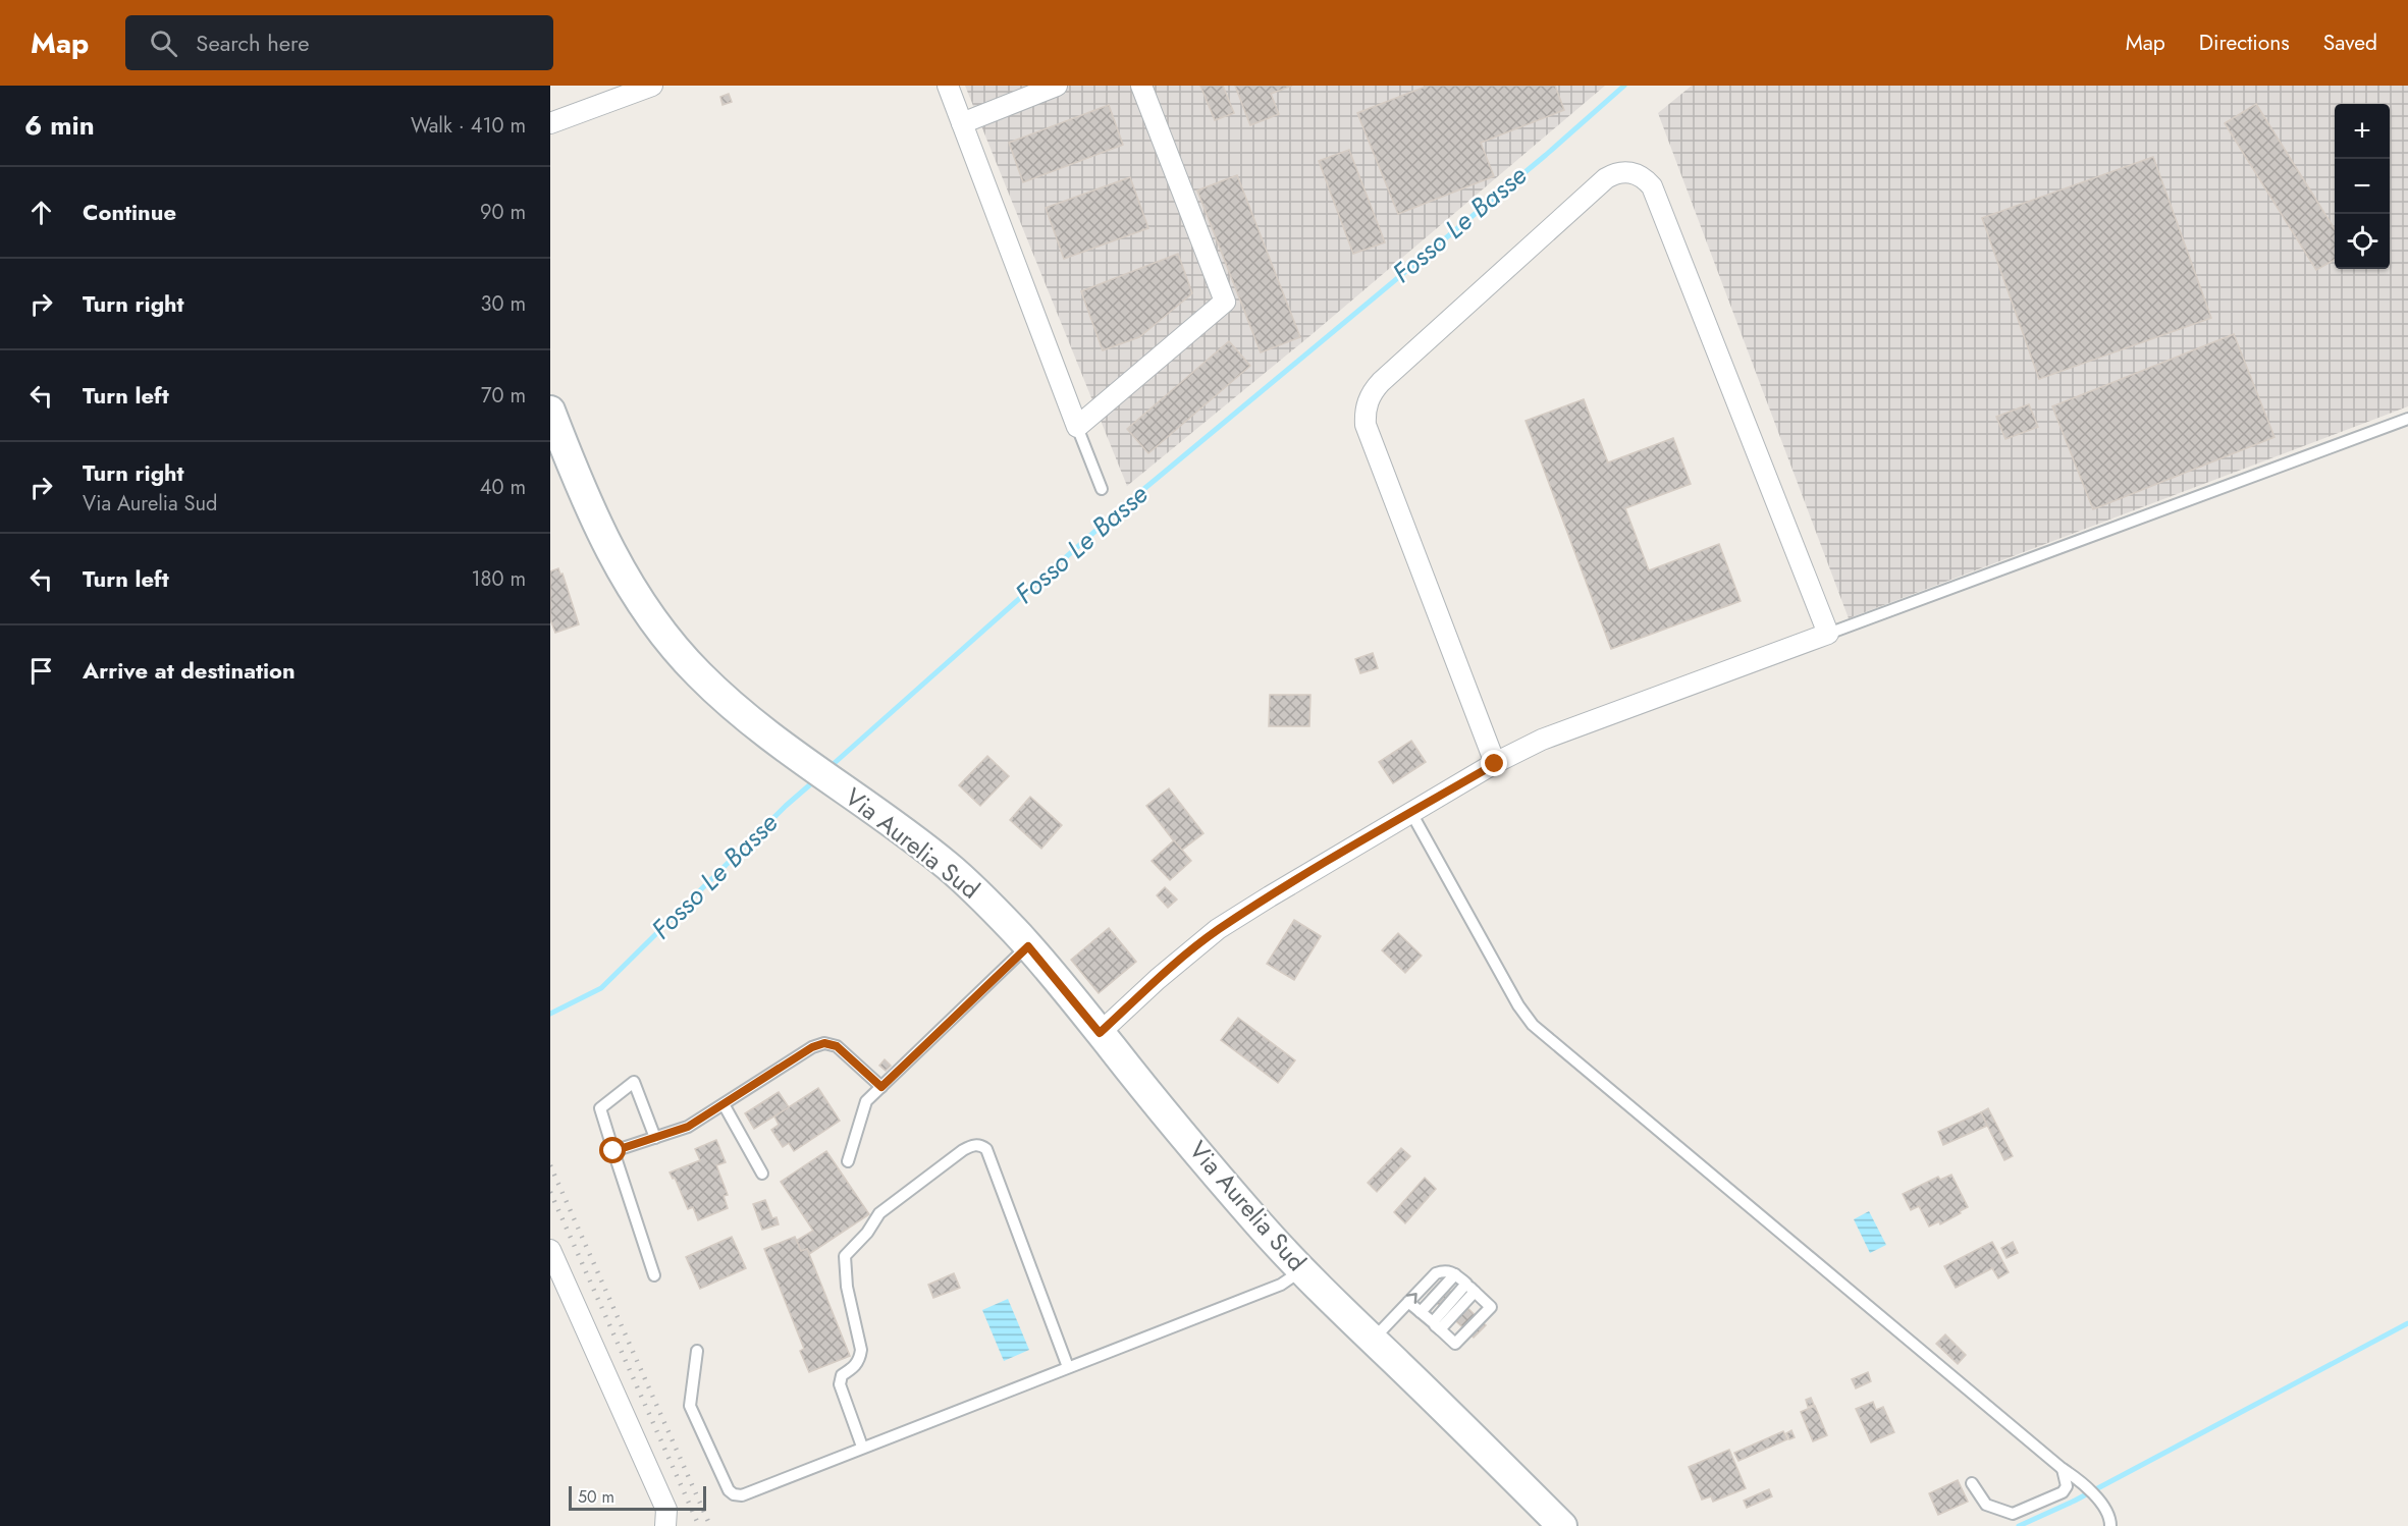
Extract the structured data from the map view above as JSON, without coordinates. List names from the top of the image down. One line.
{"streets":{"main road":["Via Aurelia Sud"]},"water":["Fosso Le Basse"],"scale_bar":"50 m","page":{"header":"Map","search":"Search here","nav":["Map","Directions","Saved"],"heading":["6 min","Walk · 410 m"],"map_buttons":["+","−"],"list":[["Continue","90 m"],["Turn right","30 m"],["Turn left","70 m"],["Turn right","Via Aurelia Sud","40 m"],["Turn left","180 m"],"Arrive at destination"],"scale":"50 m"}}
